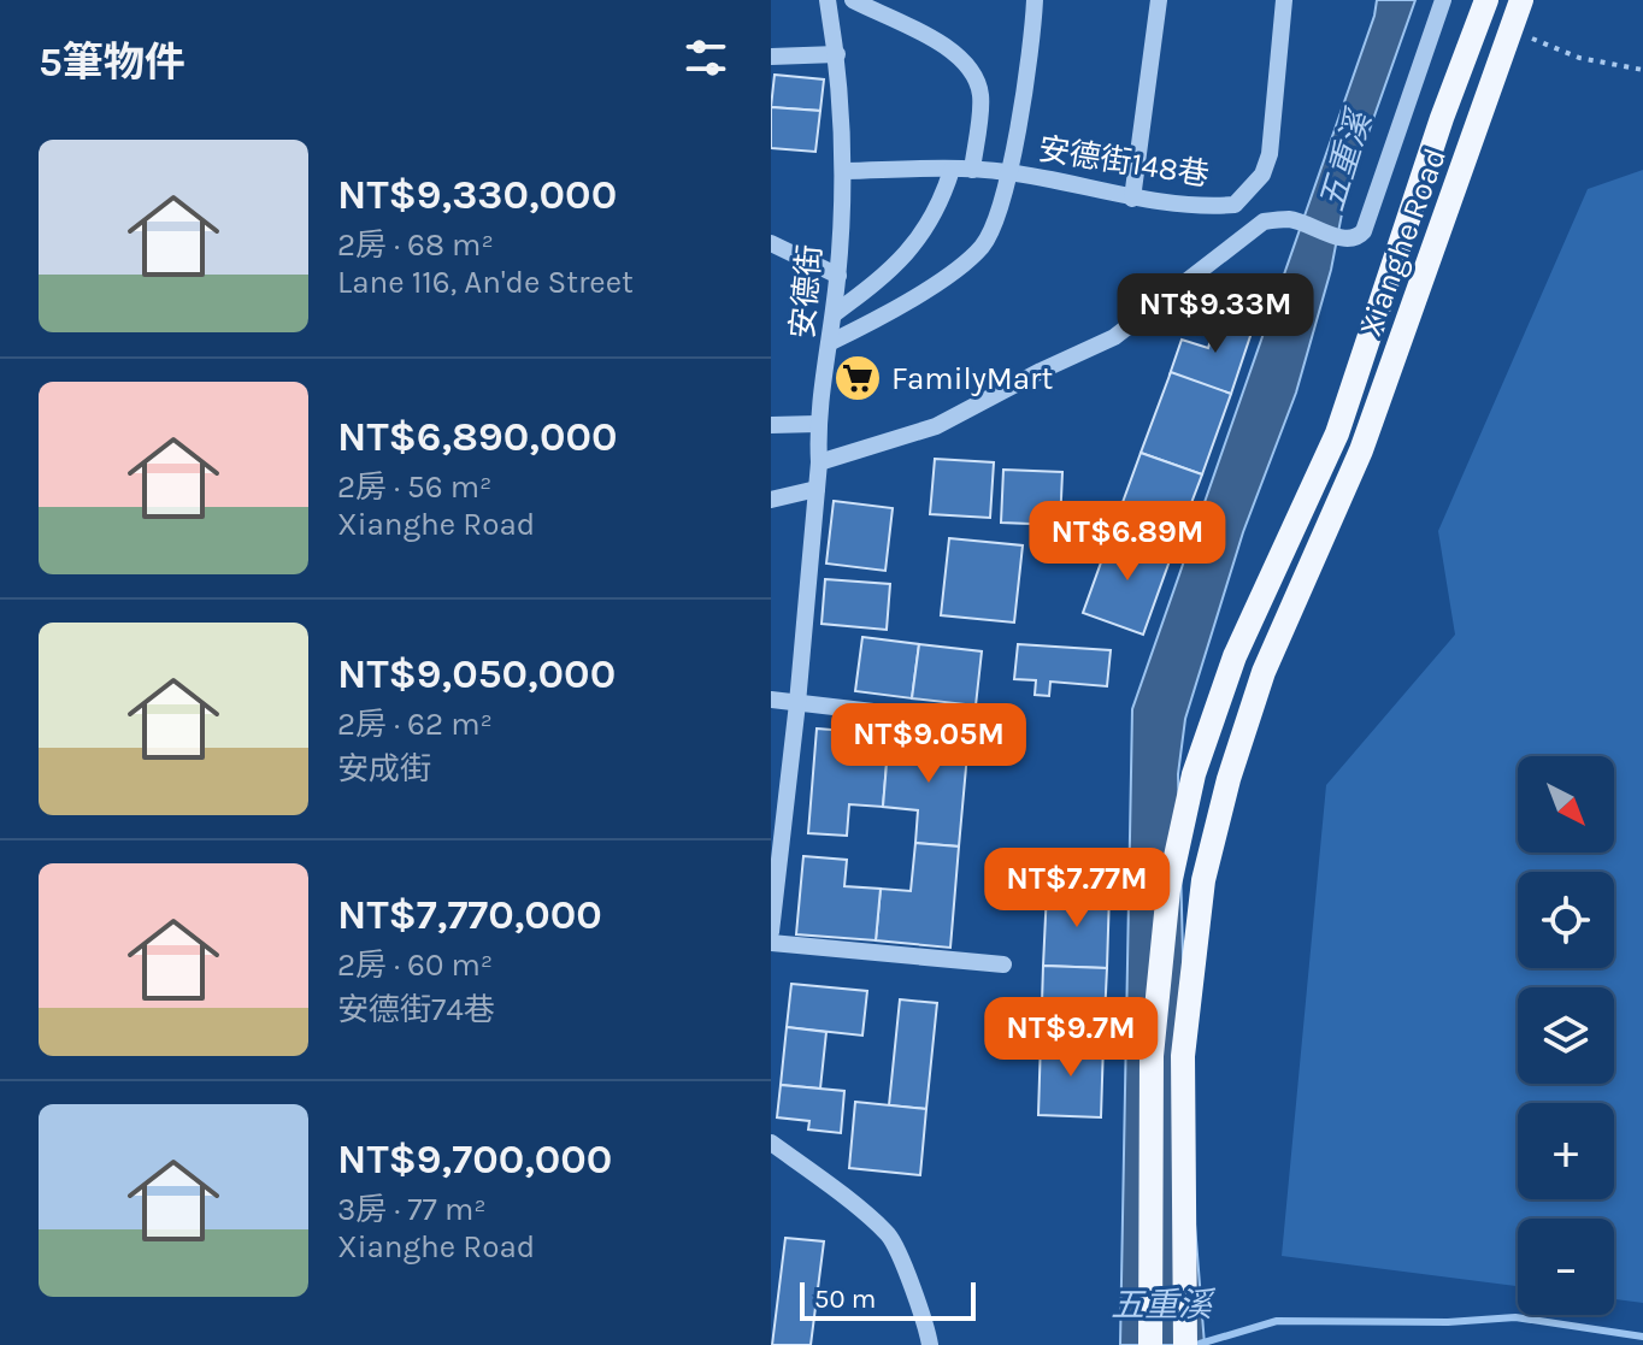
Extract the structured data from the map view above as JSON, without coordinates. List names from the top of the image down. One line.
{"streets":{"main road":["Xianghe Road"],"street":["安德街148巷","安德街"]},"crossings":[["安德街148巷","安德街"]],"water":["五重溪"],"places":{"supermarket":["FamilyMart"]},"scale_bar":"50 m","north":"bottom right","page":{"heading":"5筆物件","list":[{"name":"NT$9,330,000","note":"2房 · 68 m² · Lane 116, An'de Street"},{"name":"NT$6,890,000","note":"2房 · 56 m² · Xianghe Road"},{"name":"NT$9,050,000","note":"2房 · 62 m² · 安成街"},{"name":"NT$7,770,000","note":"2房 · 60 m² · 安德街74巷"},{"name":"NT$9,700,000","note":"3房 · 77 m² · Xianghe Road"}],"price":["NT$9.33M","NT$6.89M","NT$9.05M","NT$7.77M","NT$9.7M"],"map_buttons":["+","−"],"scale":"50 m"}}
